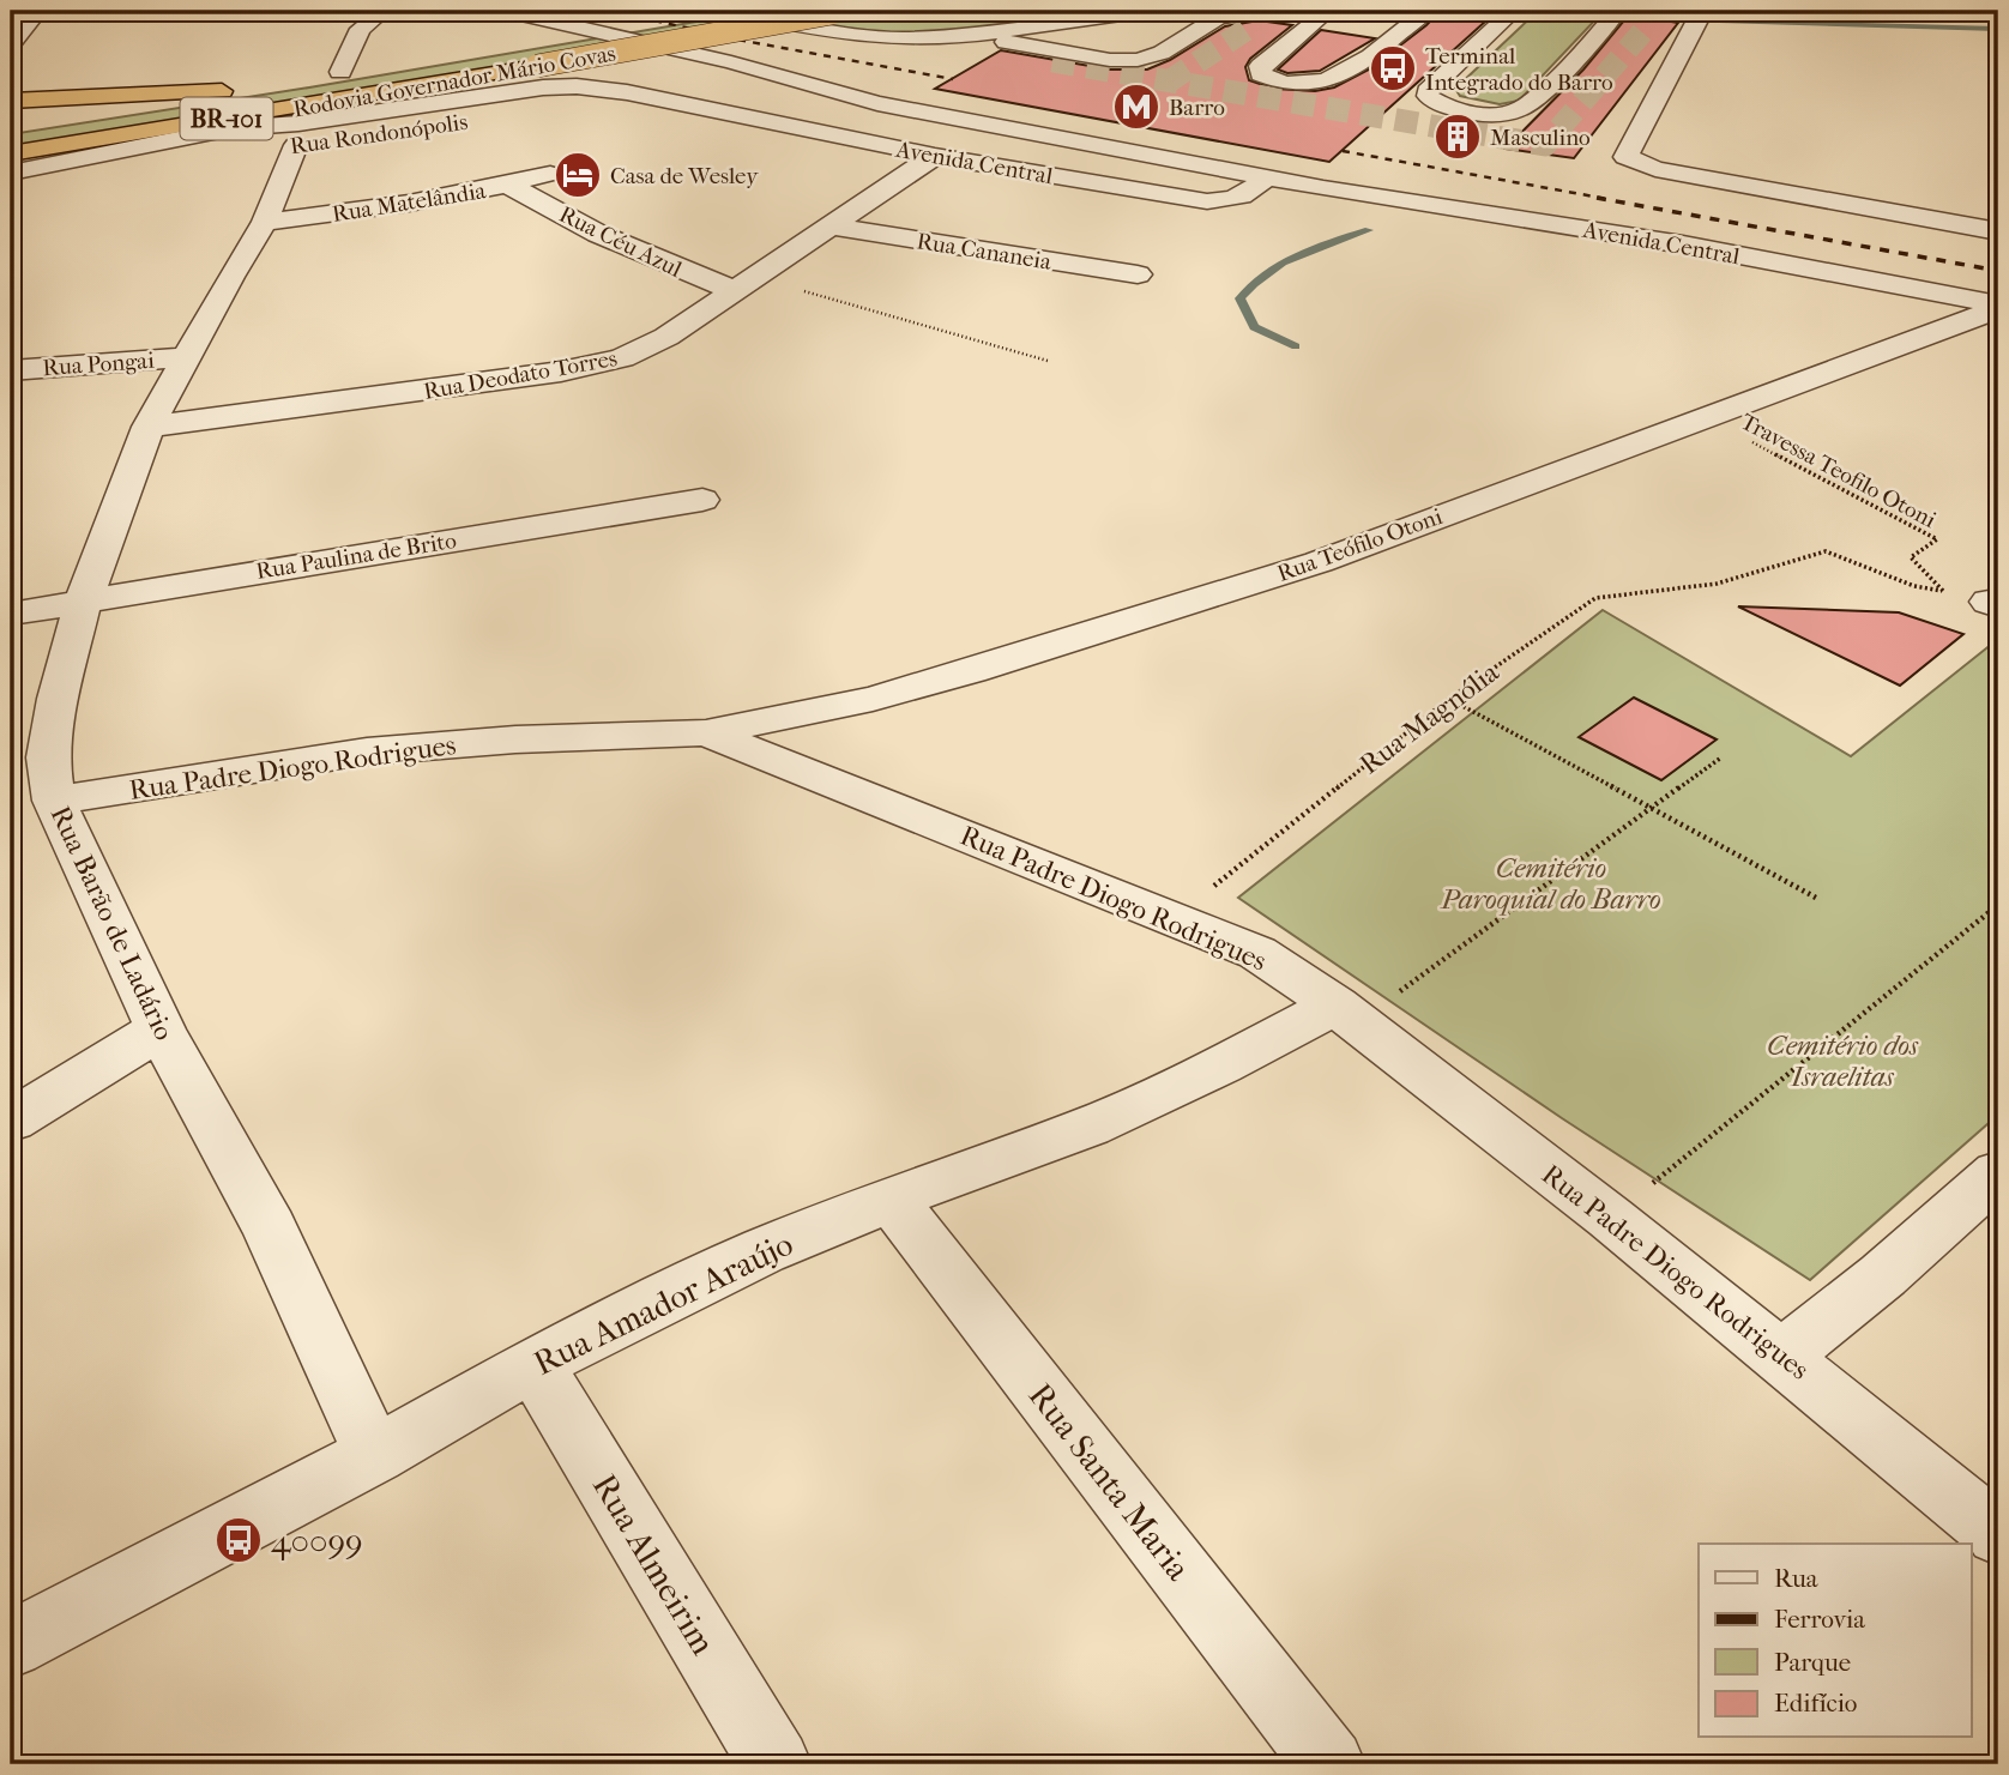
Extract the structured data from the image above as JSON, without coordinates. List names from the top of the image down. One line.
{"streets":{"highway":["Rodovia Governador Mário Covas","BR-101"],"street":["Rua Rondonópolis","Avenida Central","Rua Matelândia","Rua Céu Azul","Rua Cananeia","Rua Pongai","Rua Deodato Torres","Rua Teófilo Otoni","Rua Paulina de Brito","Rua Padre Diogo Rodrigues","Rua Barão de Ladário","Rua Amador Araújo","Rua Santa Maria","Rua Almeirim"],"path":["Travessa Teofilo Otoni","Rua Magnólia"]},"crossings":[["Rua Rondonópolis","Avenida Central"],["Rua Rondonópolis","Rua Barão de Ladário"],["Avenida Central","Rua Deodato Torres"],["Avenida Central","Rua Teófilo Otoni"],["Rua Matelândia","Rua Céu Azul"],["Rua Matelândia","Rua Barão de Ladário"],["Rua Céu Azul","Rua Deodato Torres"],["Rua Cananeia","Rua Deodato Torres"],["Rua Pongai","Rua Barão de Ladário"],["Rua Deodato Torres","Rua Barão de Ladário"],["Travessa Teofilo Otoni","Rua Teófilo Otoni"],["Travessa Teofilo Otoni","Rua Magnólia"],["Rua Teófilo Otoni","Rua Padre Diogo Rodrigues"],["Rua Paulina de Brito","Rua Barão de Ladário"],["Rua Magnólia","Rua Padre Diogo Rodrigues"],["Rua Padre Diogo Rodrigues","Rua Barão de Ladário"],["Rua Padre Diogo Rodrigues","Rua Amador Araújo"],["Rua Barão de Ladário","Rua Amador Araújo"],["Rua Amador Araújo","Rua Santa Maria"],["Rua Amador Araújo","Rua Almeirim"]],"parks":["Cemitério Paroquial do Barro","Cemitério dos Israelitas"],"places":{"bus stop":["Terminal Integrado do Barro","40099"],"metro station":["Barro"],"building":["Masculino"],"hotel":["Casa de Wesley"]},"legend":["Rua","Ferrovia","Parque","Edifício"]}
